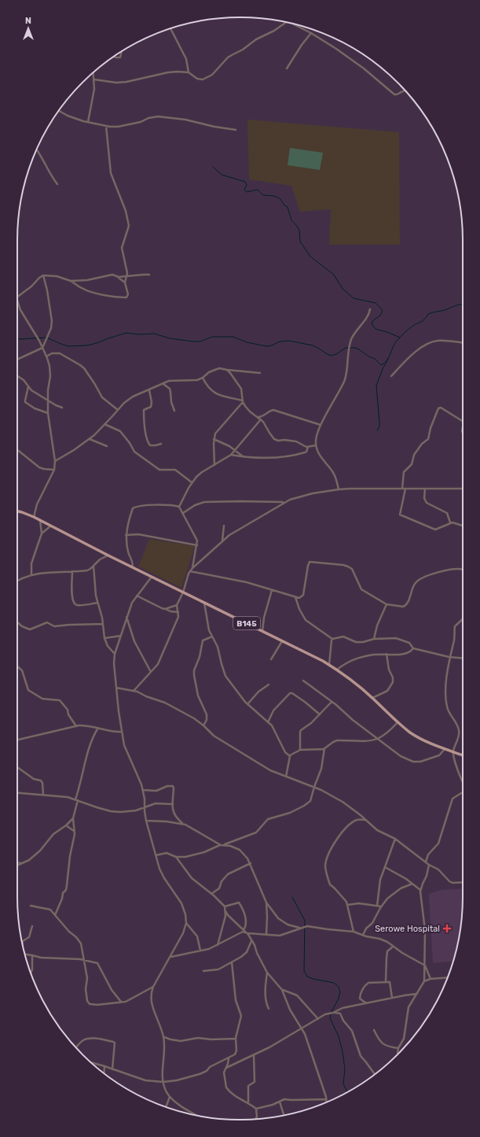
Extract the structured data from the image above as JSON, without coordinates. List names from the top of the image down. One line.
{"streets":{"main road":["B145"]},"places":{"health":["Serowe Hospital"]},"north":"top"}
